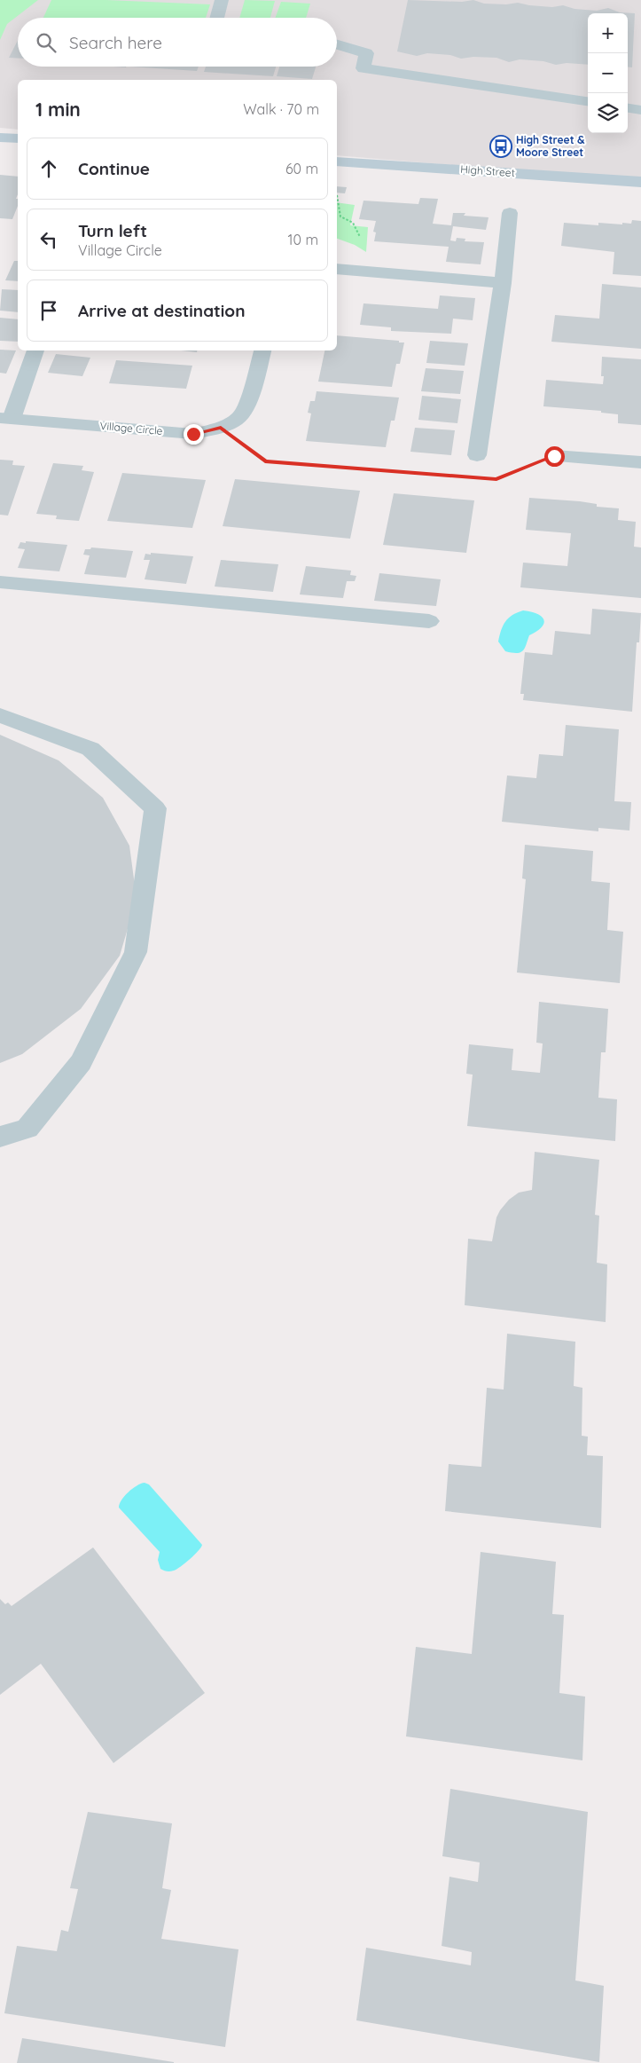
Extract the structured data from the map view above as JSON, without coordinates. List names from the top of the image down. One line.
{"streets":{"main road":["High Street"],"street":["Village Circle"]},"places":{"bus stop":["High Street & Moore Street"]},"page":{"map_buttons":["+","−"],"search":"Search here","heading":["1 min","Walk · 70 m"],"list":[["Continue","60 m"],["Turn left","Village Circle","10 m"],"Arrive at destination"]}}
